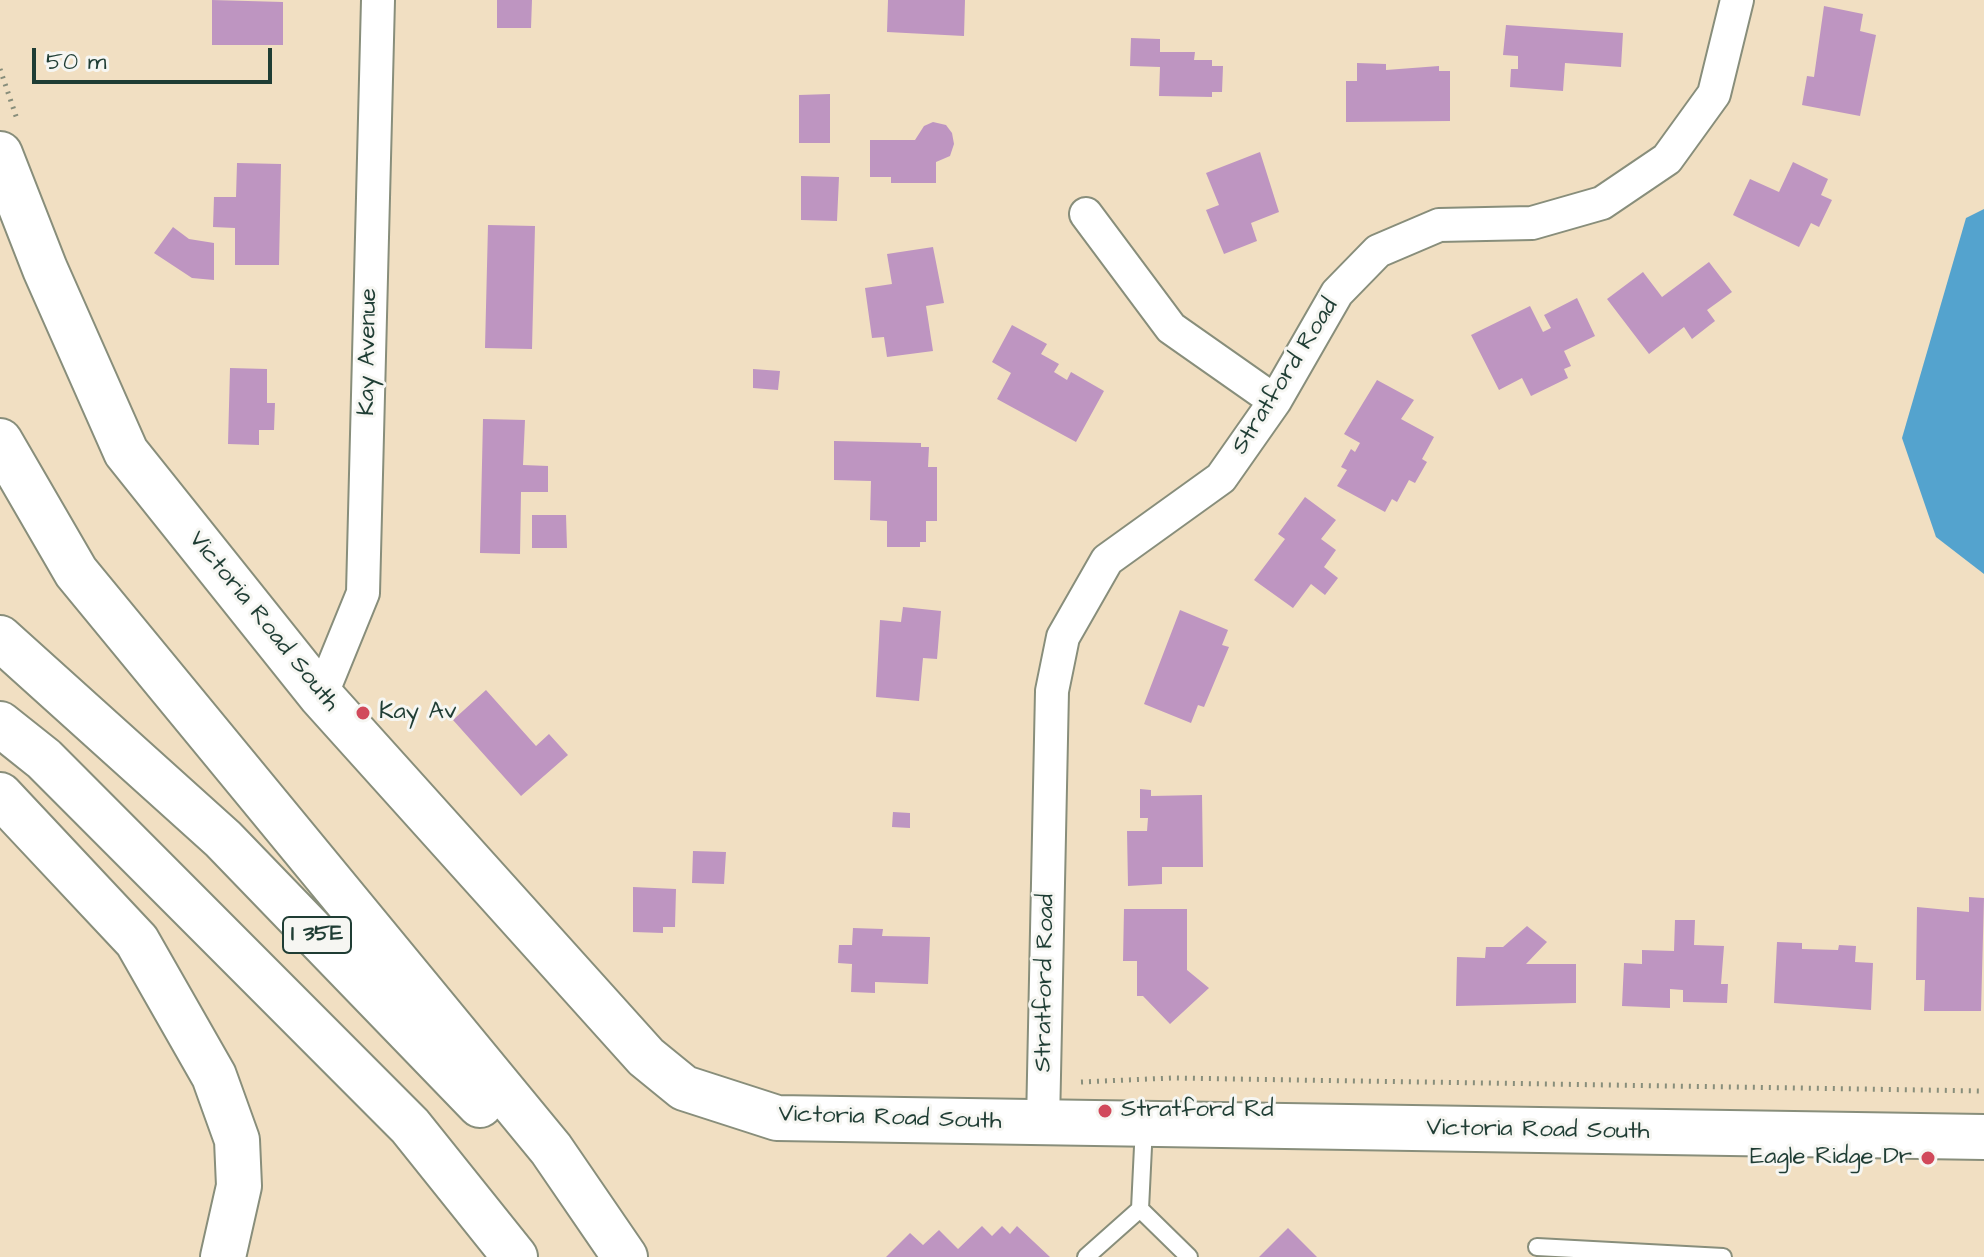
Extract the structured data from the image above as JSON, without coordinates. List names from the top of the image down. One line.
{"streets":{"main road":["Victoria Road South","I 35E"],"street":["Kay Avenue","Stratford Road"]},"crossings":[["Kay Avenue","Victoria Road South"],["Stratford Road","Victoria Road South"]],"places":["Kay Av","Stratford Rd","Eagle Ridge Dr"],"scale_bar":"50 m"}
